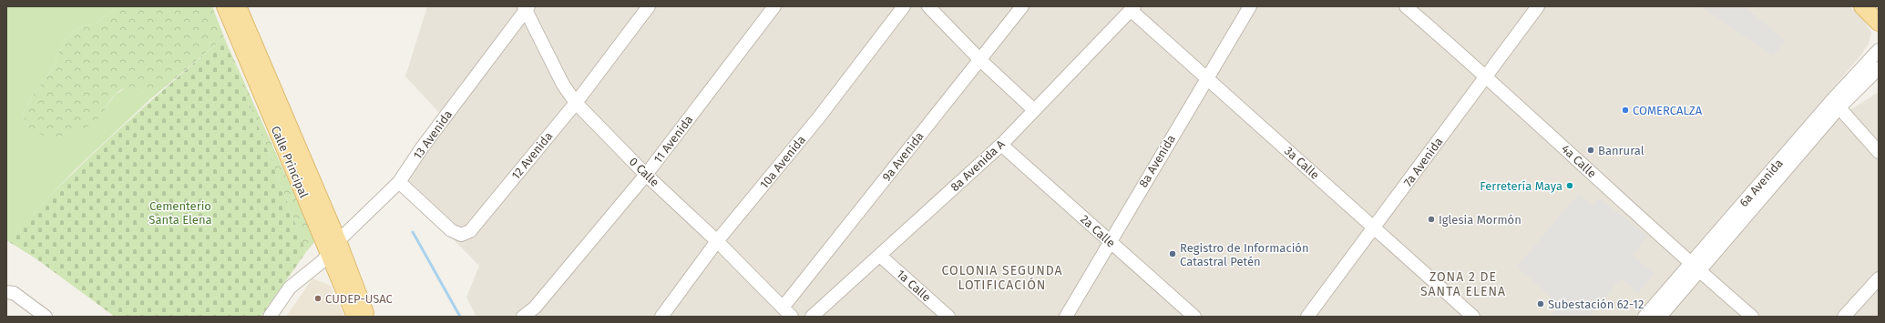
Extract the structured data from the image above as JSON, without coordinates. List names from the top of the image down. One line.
{"streets":{"main road":["Calle Principal"],"street":["13 Avenida","11 Avenida","12 Avenida","9a Avenida","8a Avenida","4a Calle","10a Avenida","7a Avenida","3a Calle","8a Avenida A","0 Calle","6a Avenida","2a Calle","1a Calle"]},"crossings":[["13 Avenida","12 Avenida"],["13 Avenida","Calle Principal"],["13 Avenida","0 Calle"],["11 Avenida","0 Calle"],["12 Avenida","0 Calle"],["9a Avenida","0 Calle"],["8a Avenida","3a Calle"],["8a Avenida","2a Calle"],["4a Calle","7a Avenida"],["4a Calle","6a Avenida"],["10a Avenida","0 Calle"],["7a Avenida","3a Calle"],["3a Calle","8a Avenida A"],["8a Avenida A","2a Calle"],["8a Avenida A","1a Calle"]],"districts":["COLONIA SEGUNDA LOTIFICACIÓN","ZONA 2 DE SANTA ELENA"],"parks":["Cementerio Santa Elena"],"places":["COMERCALZA","Banrural","Ferretería Maya","Iglesia Mormón","Registro de Información Catastral Petén","CUDEP-USAC","Subestación 62-12"]}
